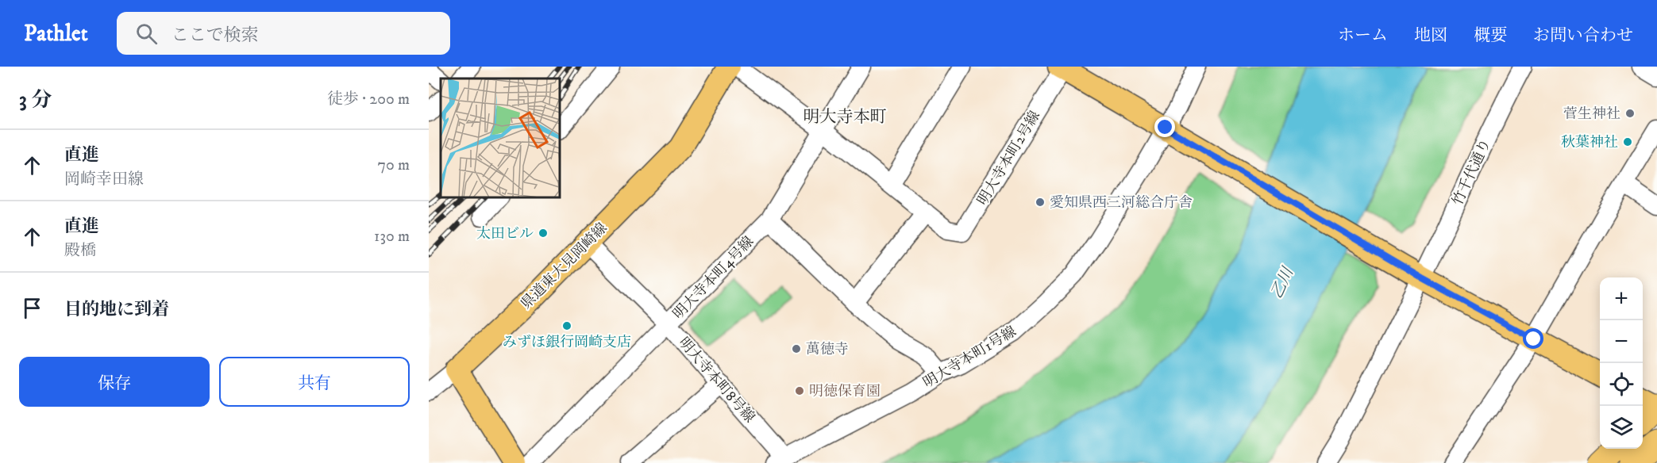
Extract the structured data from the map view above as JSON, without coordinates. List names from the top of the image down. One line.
{"streets":{"main road":["県道東大見岡崎線"],"street":["明大寺本町2号線","竹千代通り","明大寺本町4号線","明大寺本町1号線","明大寺本町8号線"]},"crossings":[["県道東大見岡崎線","明大寺本町8号線"],["明大寺本町4号線","明大寺本町8号線"],["明大寺本町1号線","明大寺本町8号線"]],"districts":["明大寺本町"],"water":["乙川"],"places":["菅生神社","秋葉神社","愛知県西三河総合庁舎","太田ビル","みずほ銀行岡崎支店","萬徳寺","明徳保育園"],"page":{"header":"Pathlet","search":"ここで検索","nav":["ホーム","地図","概要","お問い合わせ"],"heading":["3 分","徒歩 · 200 m"],"list":[["直進","岡崎幸田線","70 m"],["直進","殿橋","130 m"],"目的地に到着"],"map_buttons":["+","−"],"buttons":["保存","共有"]}}
